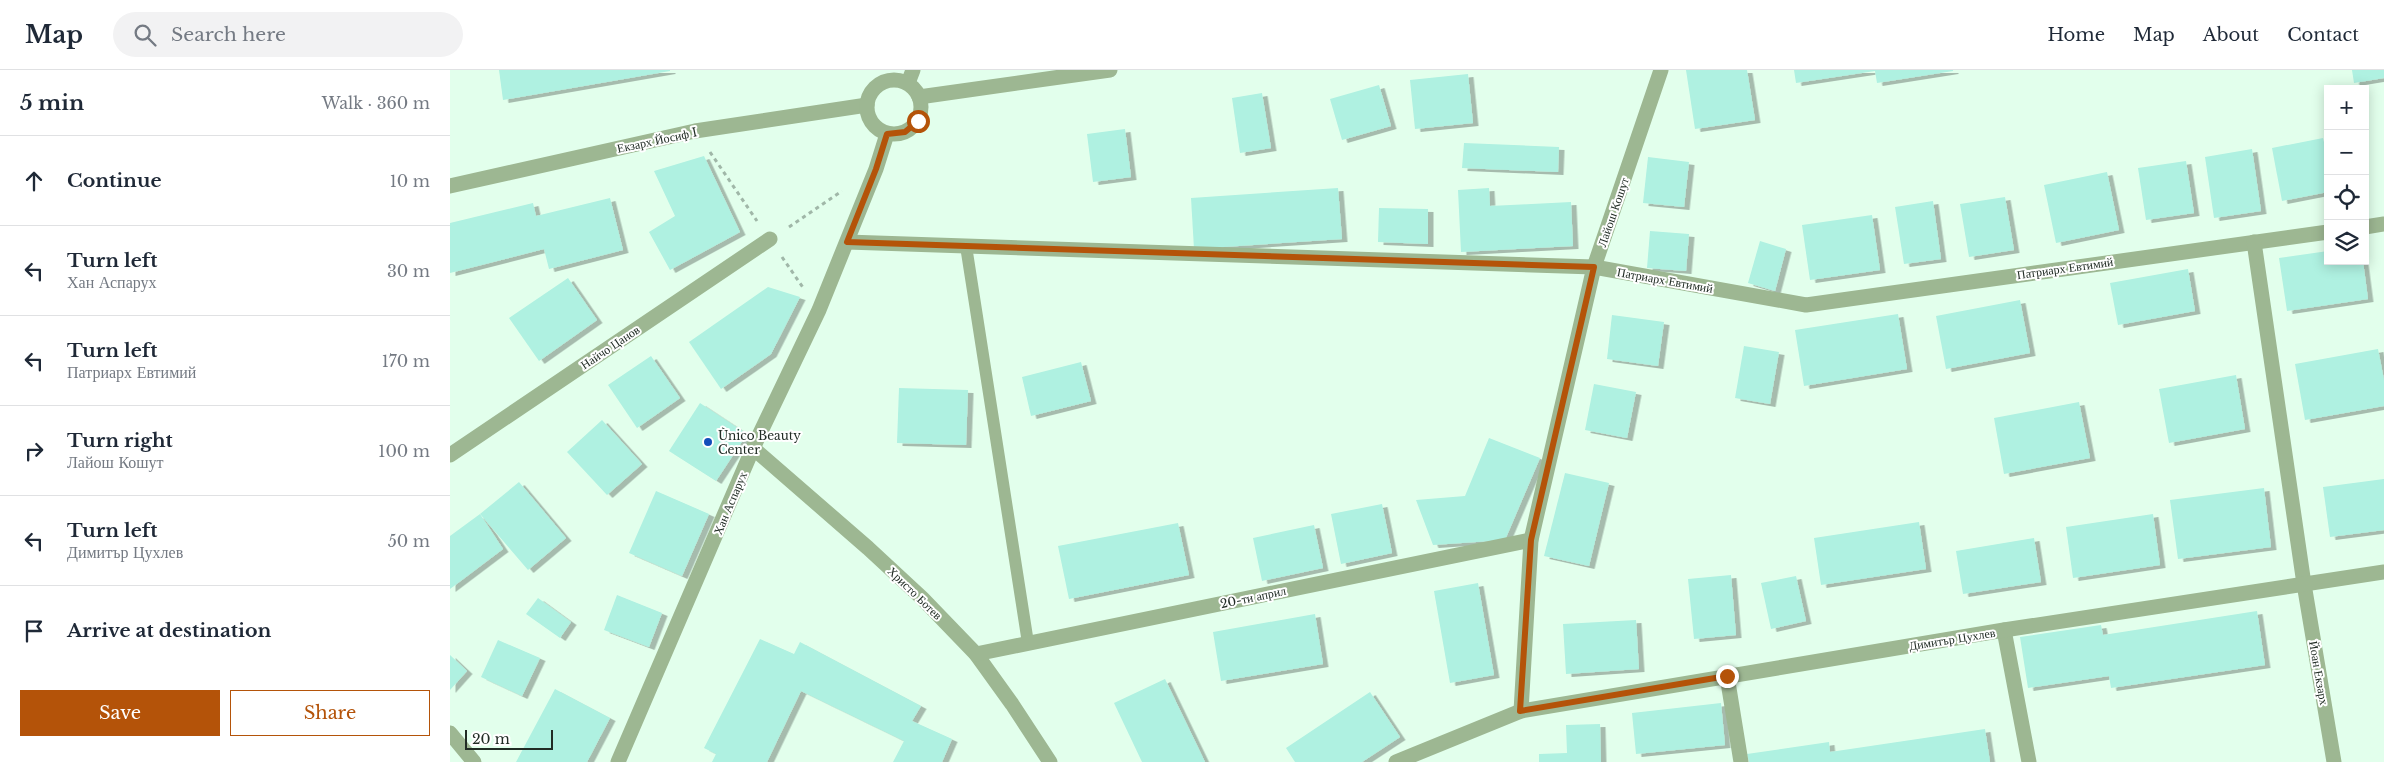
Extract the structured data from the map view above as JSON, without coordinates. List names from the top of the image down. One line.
{"streets":{"street":["Екзарх Йосиф I","Лайош Кошут","Патриарх Евтимий","Найчо Цанов","Хан Аспарух","Христо Ботев","20-ти април","Димитър Цухлев","Йоан Екзарх"]},"crossings":[["Екзарх Йосиф I","Хан Аспарух"],["Лайош Кошут","Патриарх Евтимий"],["Лайош Кошут","20-ти април"],["Лайош Кошут","Димитър Цухлев"],["Патриарх Евтимий","Хан Аспарух"],["Патриарх Евтимий","Йоан Екзарх"],["Хан Аспарух","Христо Ботев"],["Христо Ботев","20-ти април"],["Димитър Цухлев","Йоан Екзарх"]],"places":["Ùnico Beauty Center"],"scale_bar":"20 m","page":{"header":"Map","search":"Search here","nav":["Home","Map","About","Contact"],"heading":["5 min","Walk · 360 m"],"map_buttons":["+","−"],"list":[["Continue","10 m"],["Turn left","Хан Аспарух","30 m"],["Turn left","Патриарх Евтимий","170 m"],["Turn right","Лайош Кошут","100 m"],["Turn left","Димитър Цухлев","50 m"],"Arrive at destination"],"buttons":["Save","Share"],"scale":"20 m"}}
